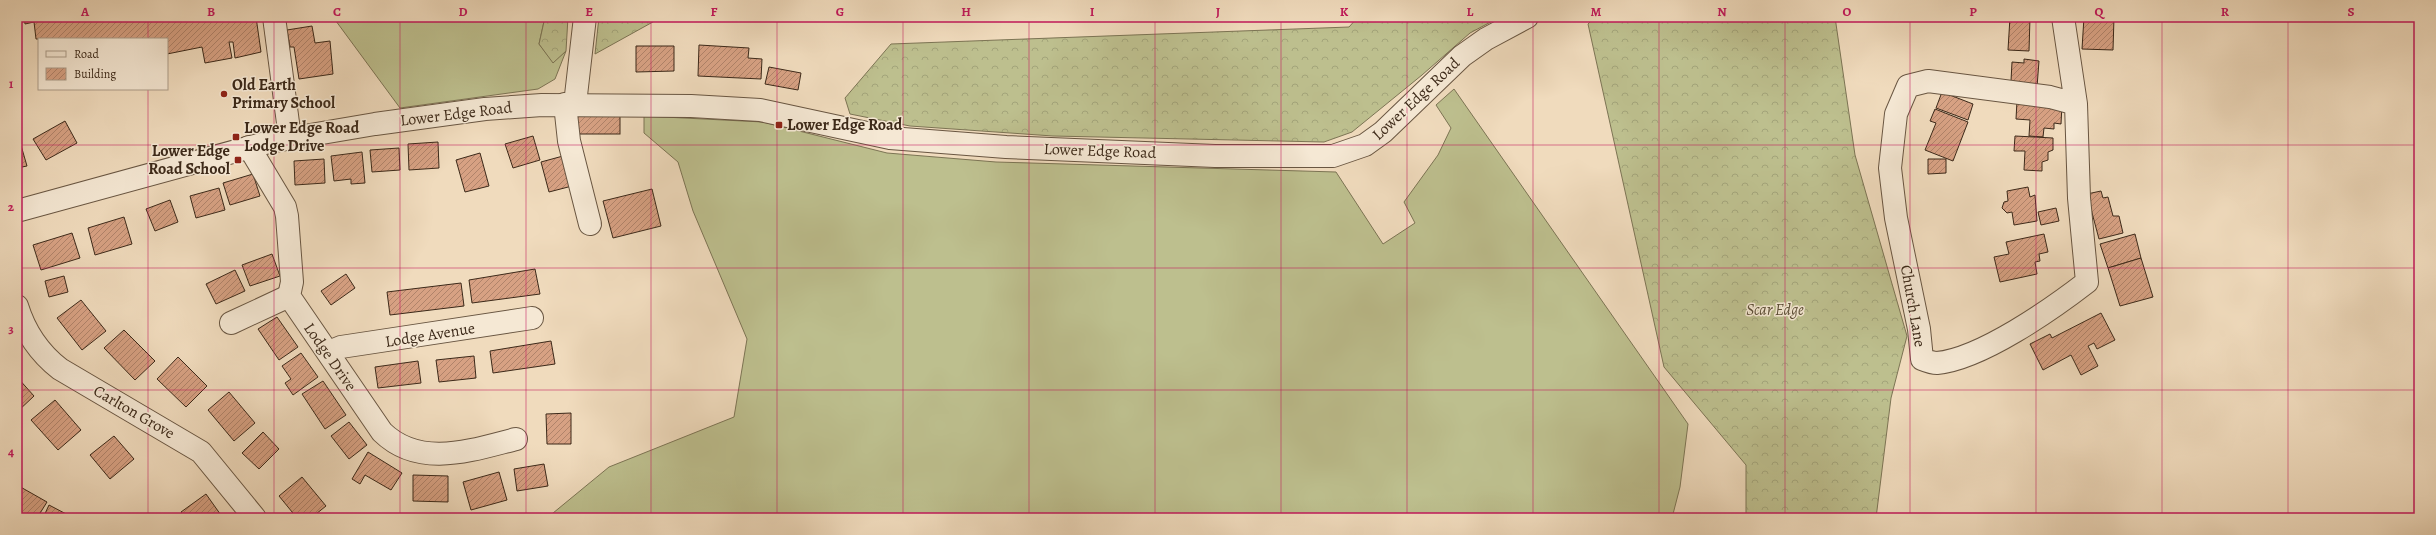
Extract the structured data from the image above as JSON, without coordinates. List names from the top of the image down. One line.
{"streets":{"street":["Lower Edge Road","Church Lane","Lodge Avenue","Lodge Drive","Carlton Grove"]},"crossings":[["Lodge Avenue","Lodge Drive"]],"parks":["Scar Edge"],"places":{"other":["Old Earth Primary School"],"transit":["Lower Edge Road","Lower Edge Road Lodge Drive","Lower Edge Road School"]},"legend":["Road","Building"],"grid":{"columns":["A","B","C","D","E","F","G","H","I","J","K","L","M","N","O","P","Q","R","S"],"rows":["1","2","3","4"]}}
